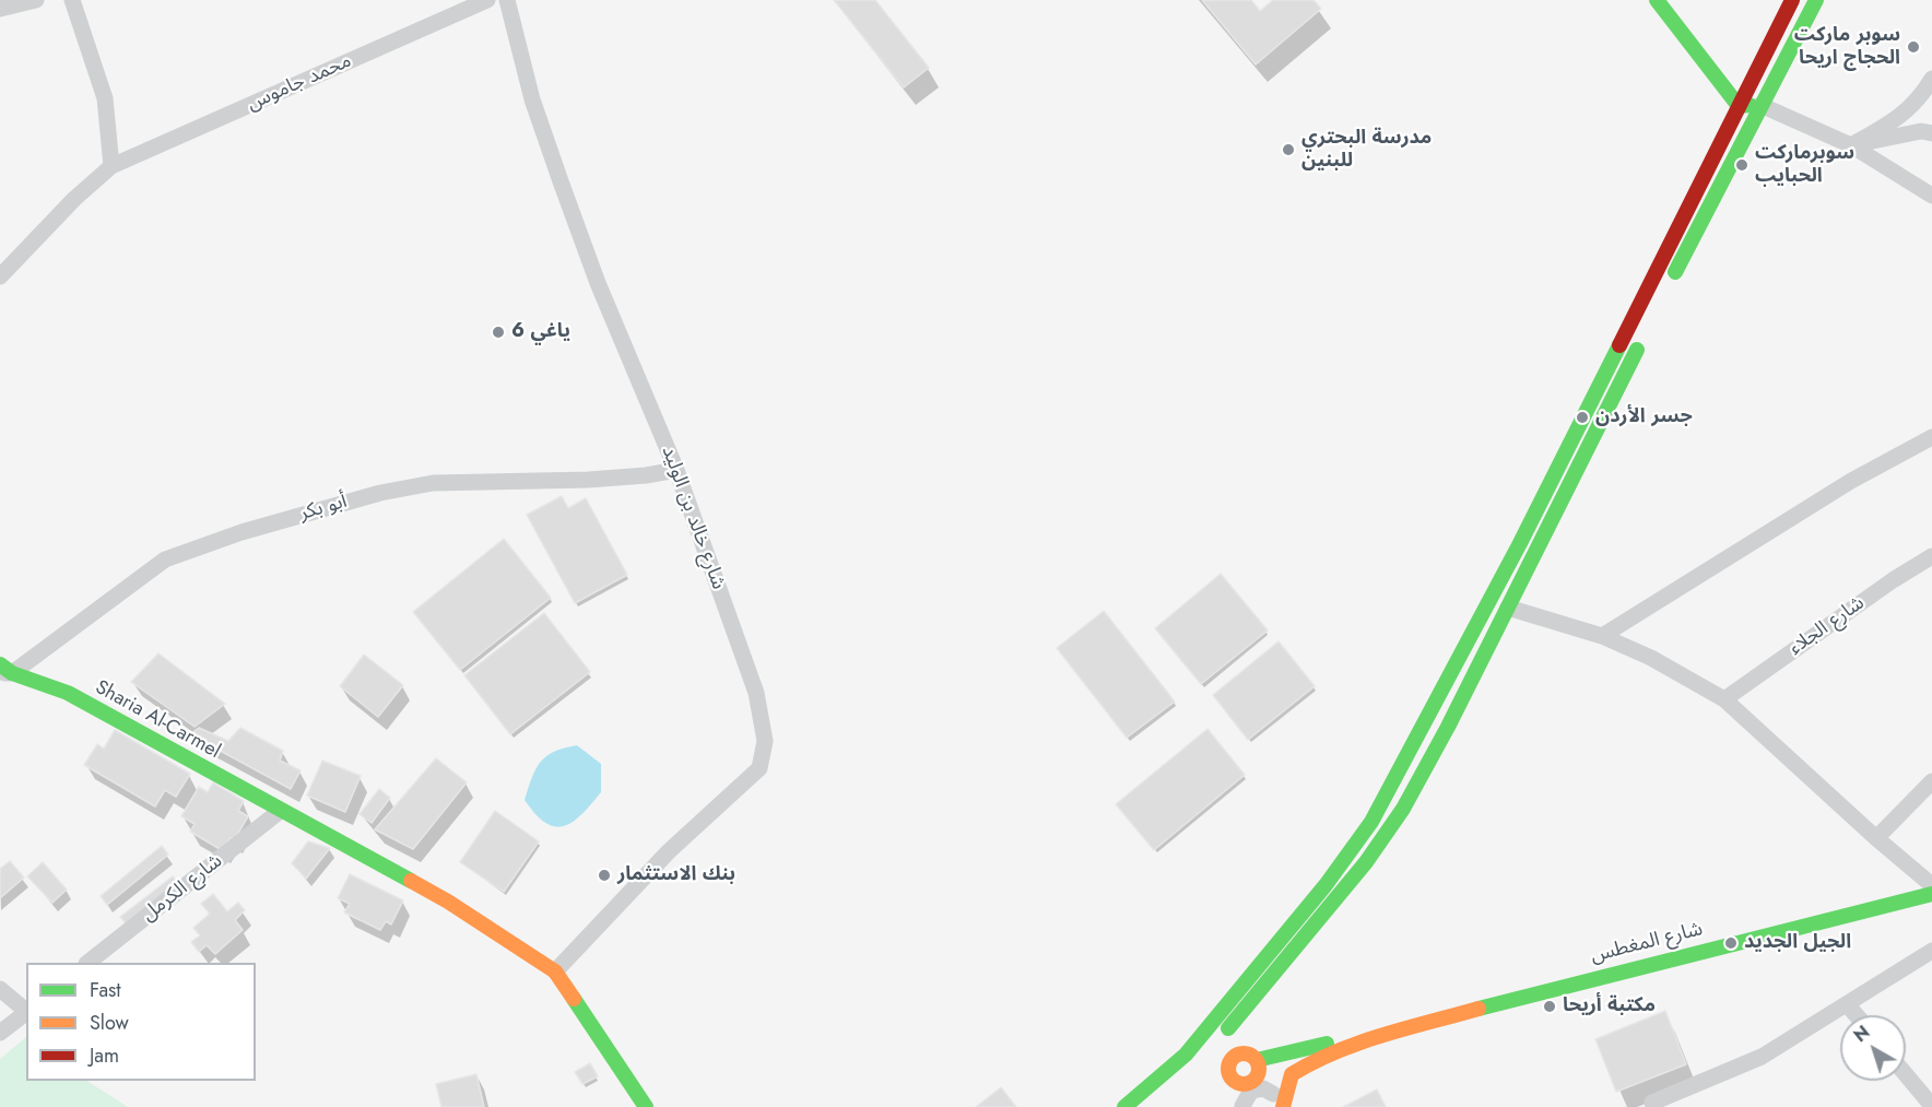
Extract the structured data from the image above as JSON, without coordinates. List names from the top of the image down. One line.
{"streets":{"main road":["Sharia Al-Carmel","شارع المغطس"],"street":["محمد جاموس","أبو بكر","شارع خالد بن الوليد","شارع الجلاء","شارع الكرمل"]},"crossings":[["أبو بكر","شارع خالد بن الوليد"],["أبو بكر","Sharia Al-Carmel"],["شارع خالد بن الوليد","Sharia Al-Carmel"],["Sharia Al-Carmel","شارع الكرمل"]],"places":["سوبر ماركت الحجاج اريحا","مدرسة البحتري للبنين","سوبرماركت الحبايب","ياغي 6","جسر الأردن","بنك الاستثمار","الجيل الجديد","مكتبة أريحا"],"legend":["Fast","Slow","Jam"],"north":"top left"}
